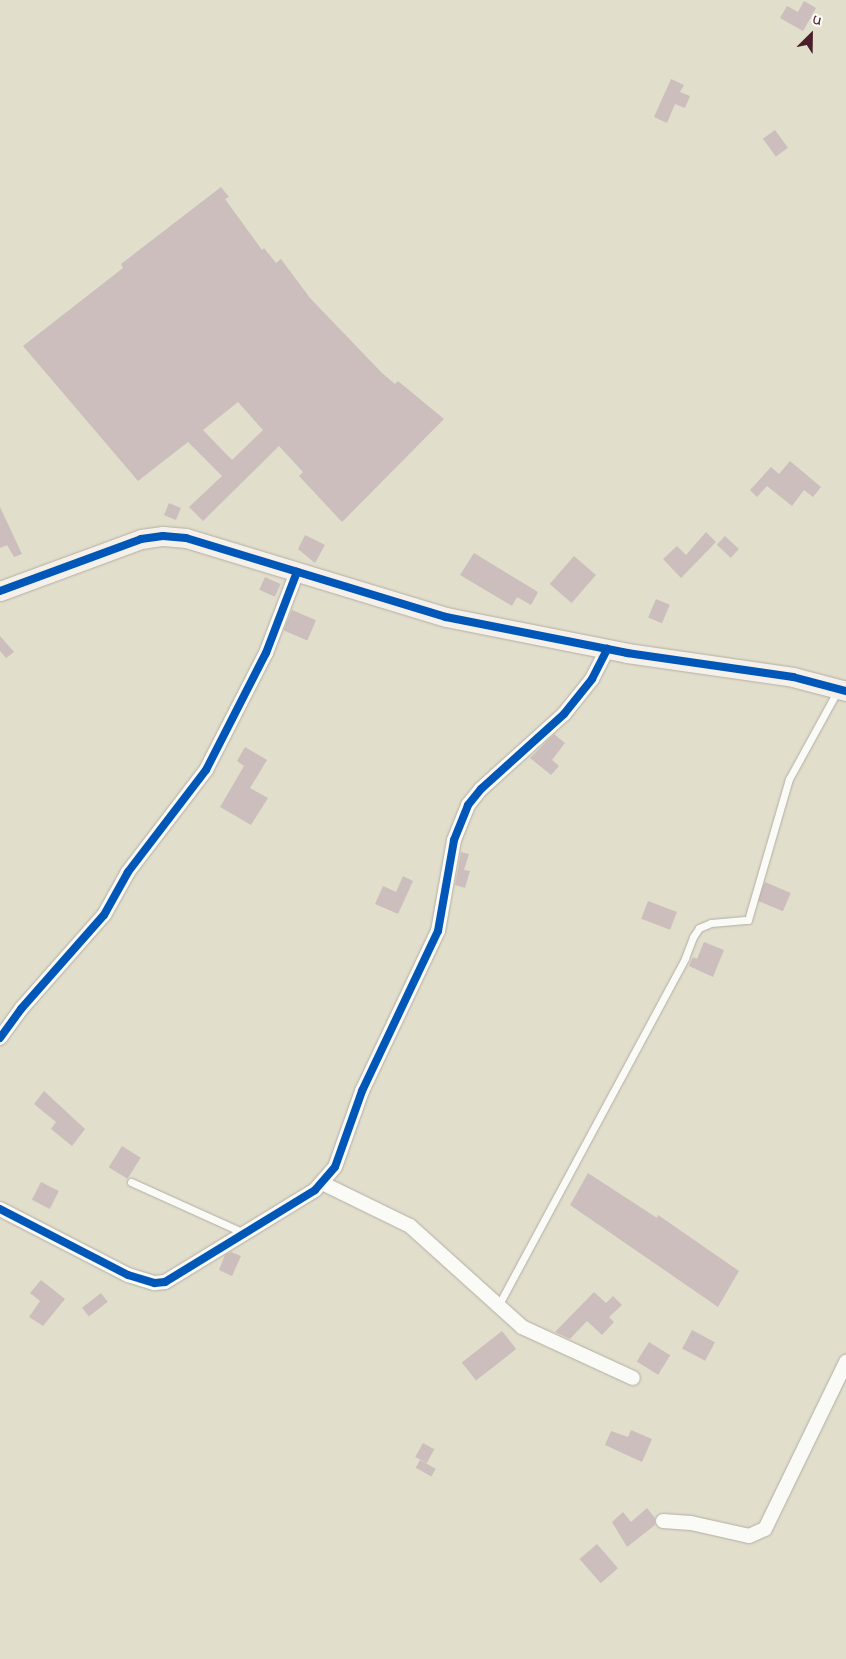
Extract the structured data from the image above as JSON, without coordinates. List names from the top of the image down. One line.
{"north":"top right"}
